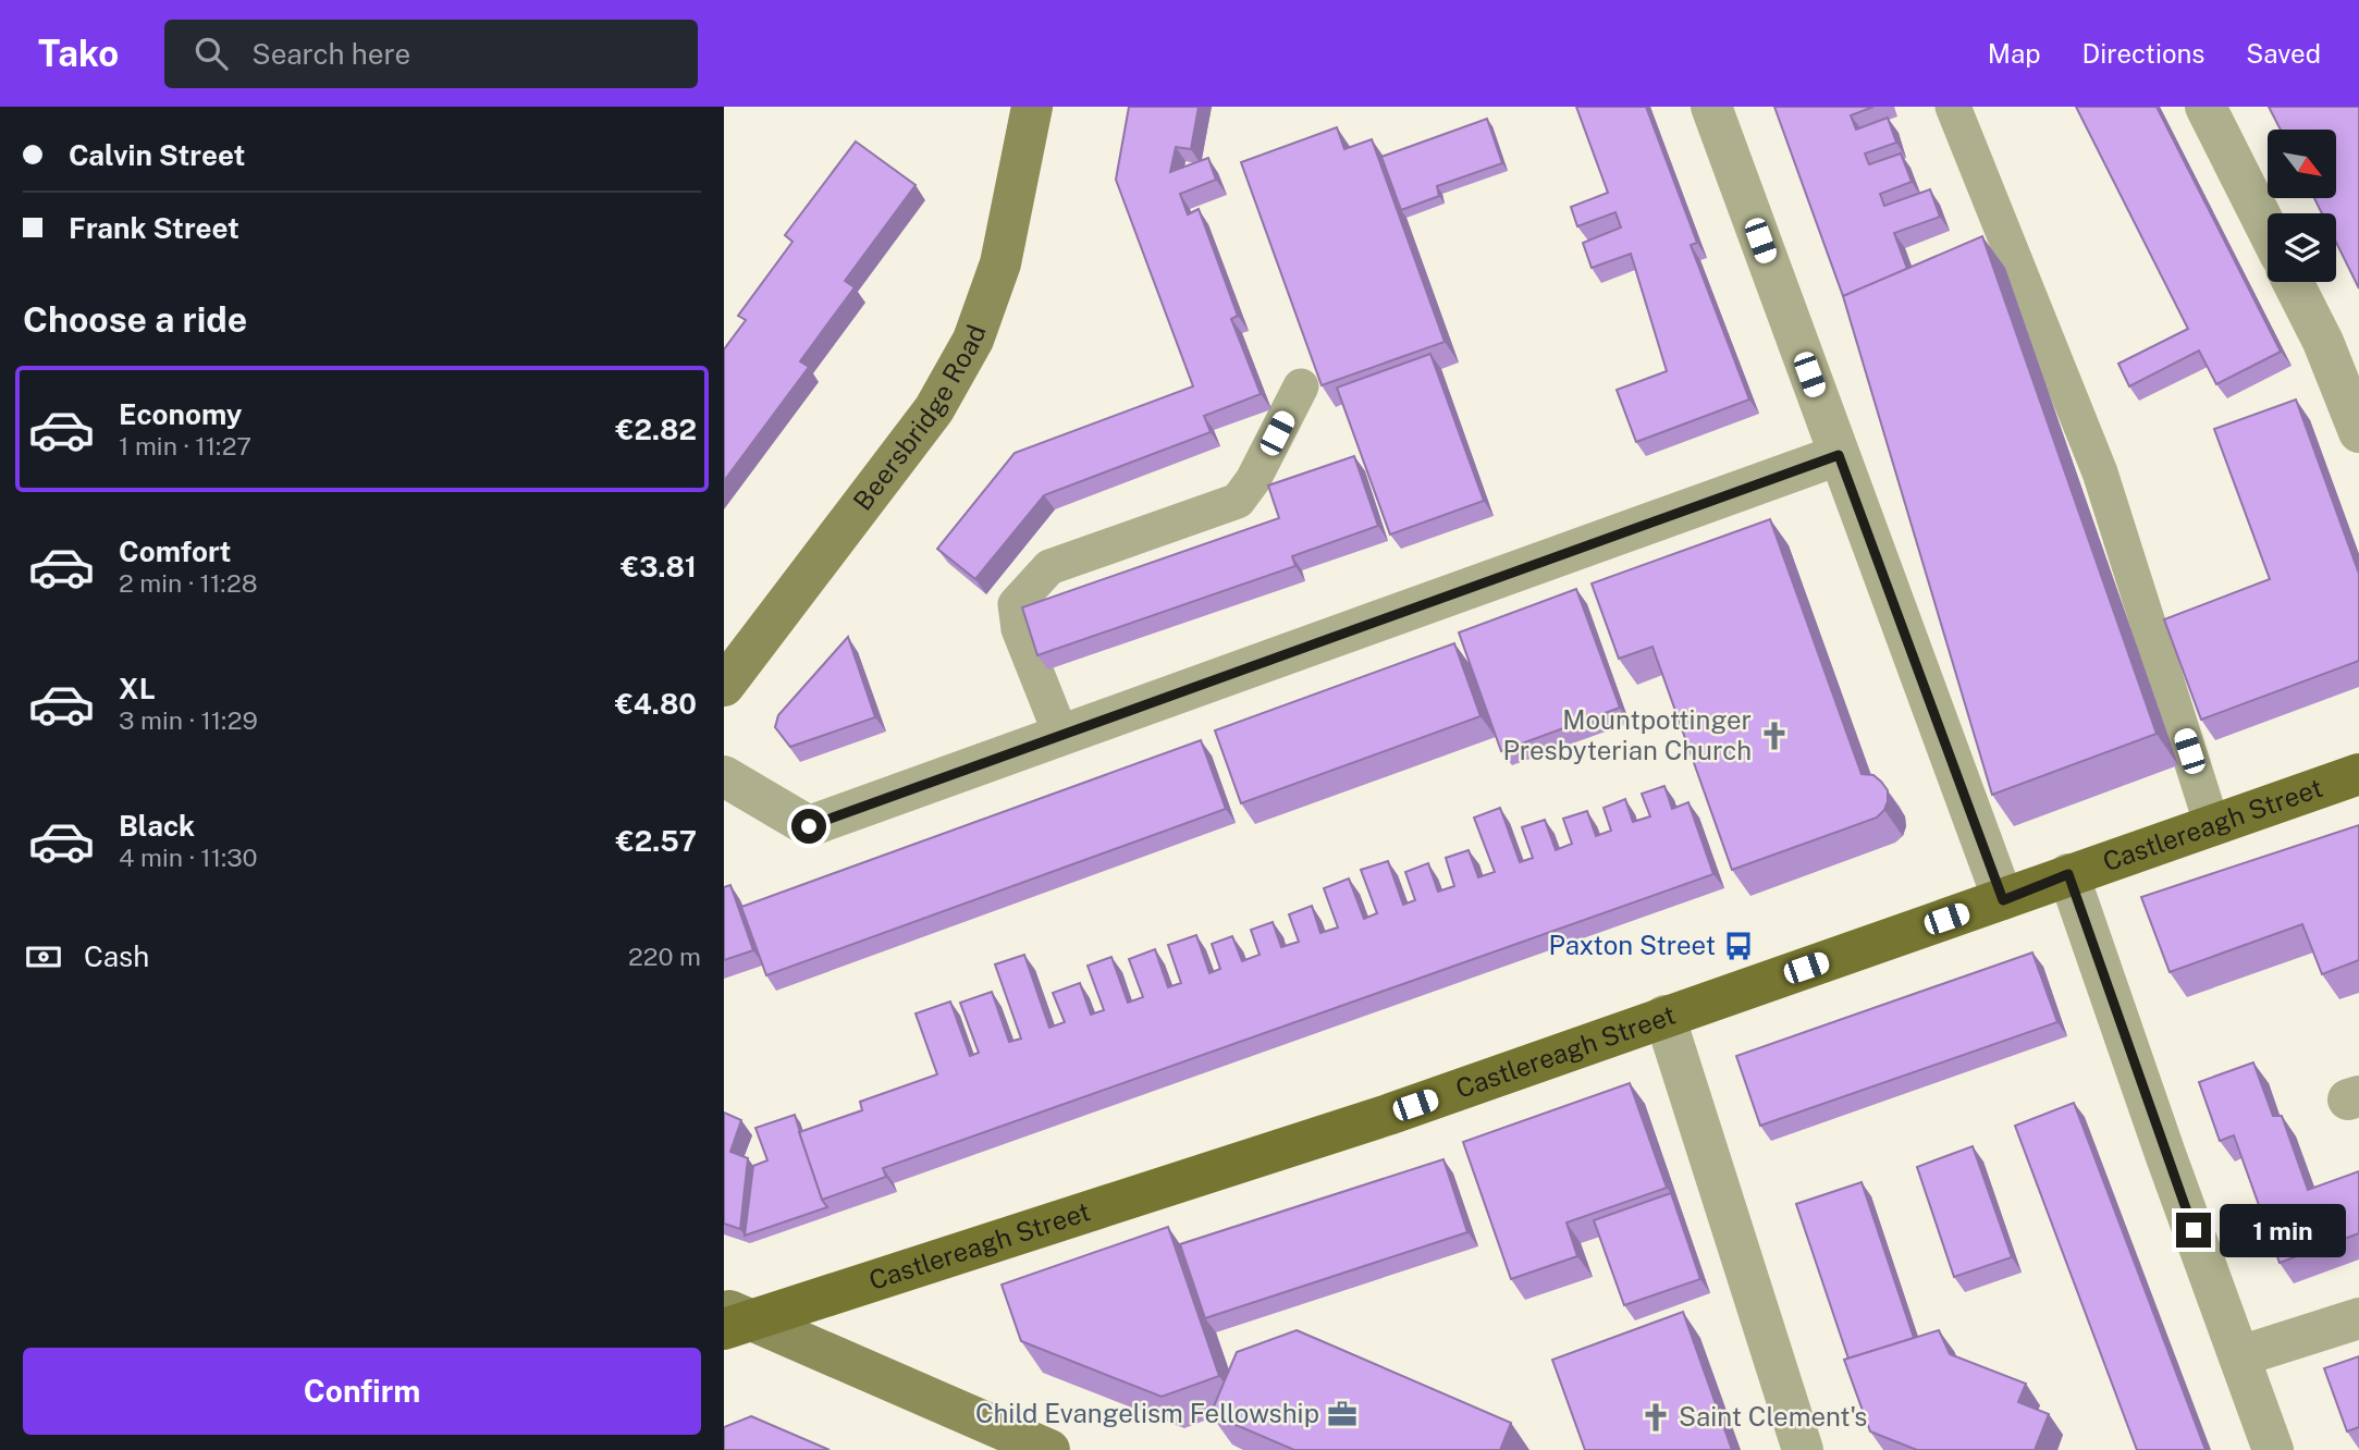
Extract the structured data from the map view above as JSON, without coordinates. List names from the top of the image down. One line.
{"streets":{"main road":["Beersbridge Road","Castlereagh Street"]},"places":{"church":["Mountpottinger Presbyterian Church","Saint Clement's"],"bus stop":["Paxton Street"],"office":["Child Evangelism Fellowship"]},"north":"bottom right","page":{"header":"Tako","search":"Search here","nav":["Map","Directions","Saved"],"banner":["Calvin Street","Frank Street"],"heading":"Choose a ride","list":[{"name":"Economy","note":"1 min · 11:27","value":"€2.82"},{"name":"Comfort","note":"2 min · 11:28","value":"€3.81"},{"name":"XL","note":"3 min · 11:29","value":"€4.80"},{"name":"Black","note":"4 min · 11:30","value":"€2.57"}],"pay":["Cash","220 m"],"bubble":"1 min","buttons":"Confirm"}}
